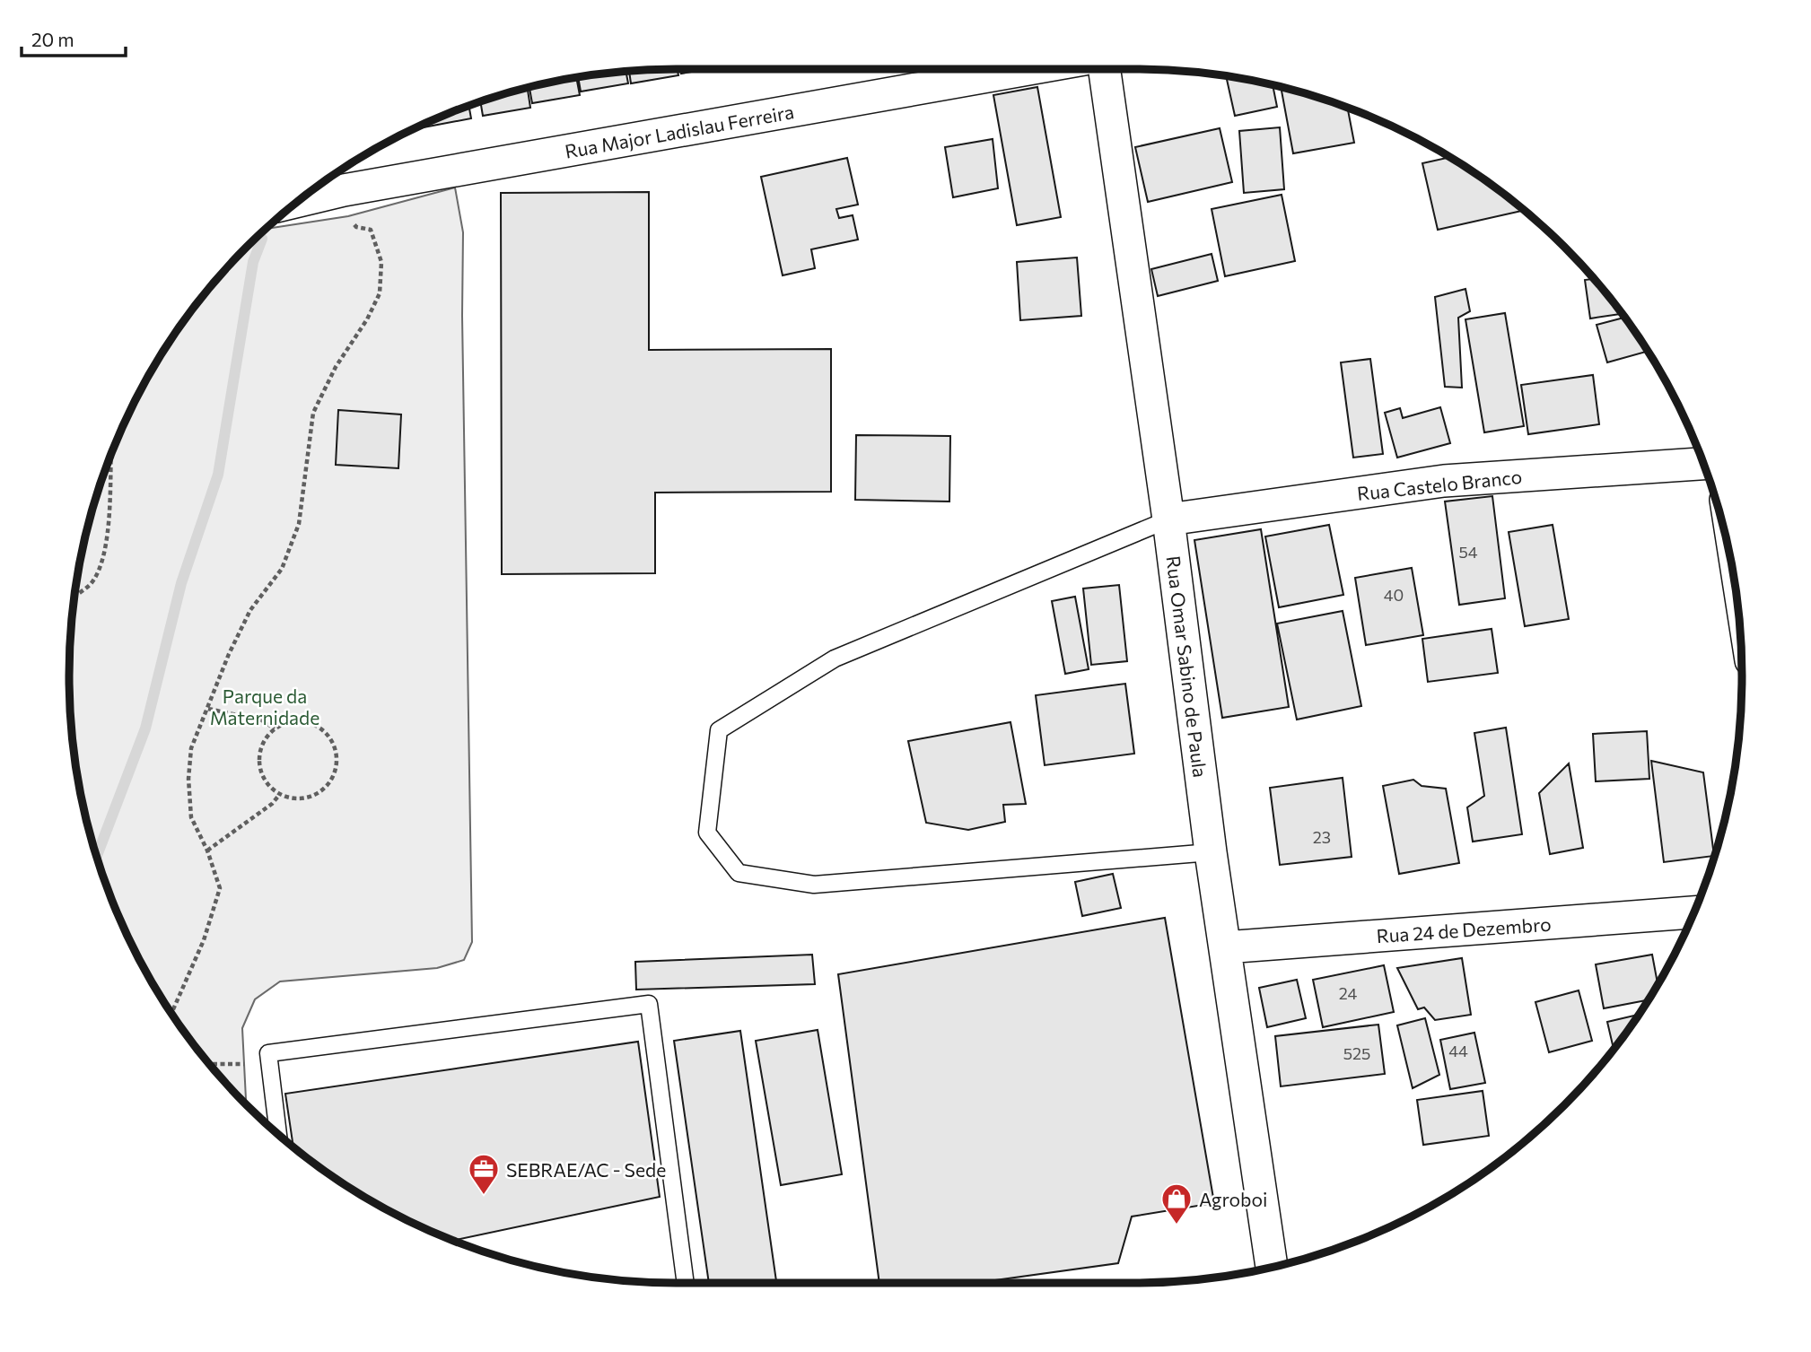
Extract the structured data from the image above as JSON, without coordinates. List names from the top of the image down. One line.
{"streets":{"street":["Rua Major Ladislau Ferreira","Rua Castelo Branco","Rua Omar Sabino de Paula","Rua 24 de Dezembro"]},"crossings":[["Rua Castelo Branco","Rua Omar Sabino de Paula"],["Rua Omar Sabino de Paula","Rua 24 de Dezembro"]],"parks":["Parque da Maternidade"],"places":{"office":["SEBRAE/AC - Sede"],"shop":["Agroboi"]},"house_numbers":["54","40","23","24","44","525"],"scale_bar":"20 m"}
